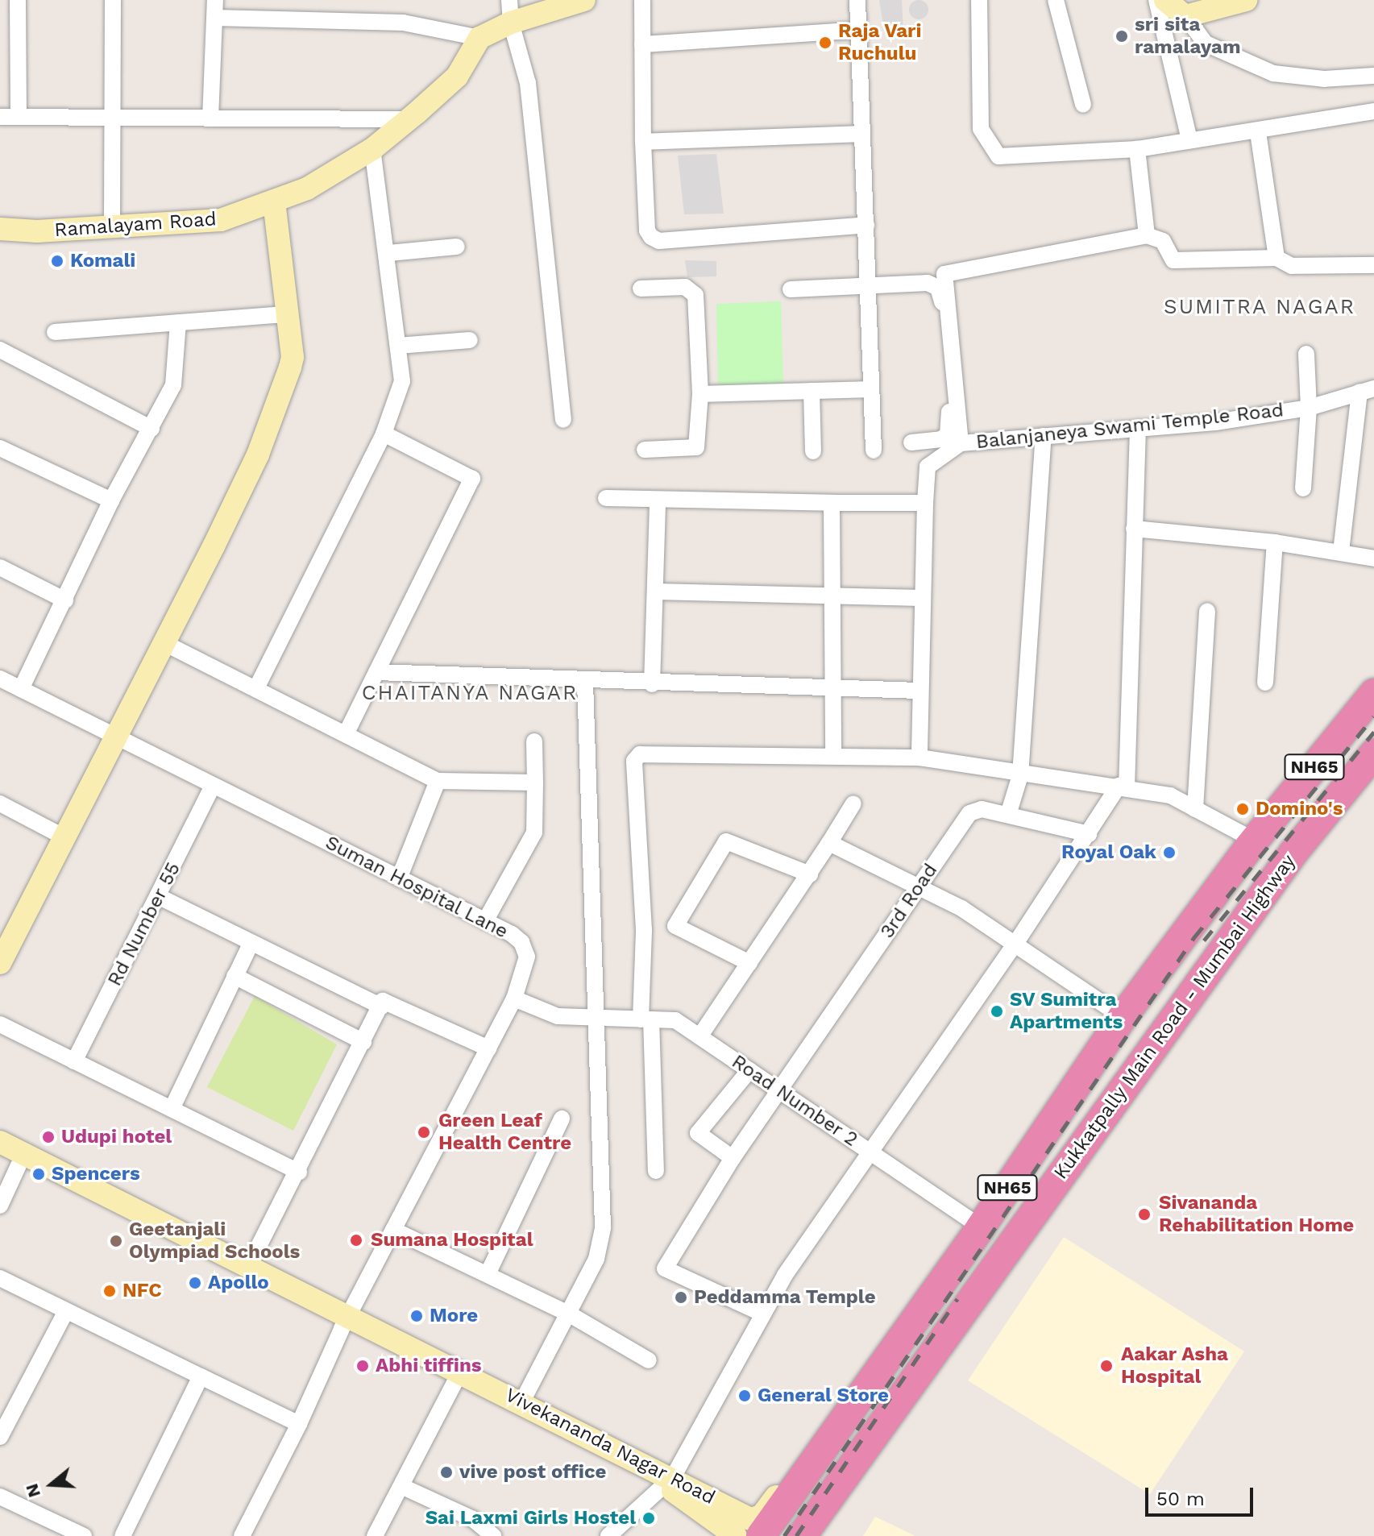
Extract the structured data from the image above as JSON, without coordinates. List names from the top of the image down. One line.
{"streets":{"highway":["NH65","Kukkatpally Main Road - Mumbai Highway"],"street":["Ramalayam Road","Balanjaneya Swami Temple Road","Suman Hospital Lane","3rd Road","Rd Number 55","Road Number 2","Vivekananda Nagar Road"]},"crossings":[["Suman Hospital Lane","Rd Number 55"],["Suman Hospital Lane","Road Number 2"],["Suman Hospital Lane","Vivekananda Nagar Road"],["3rd Road","Road Number 2"],["Kukkatpally Main Road - Mumbai Highway","Road Number 2"],["Kukkatpally Main Road - Mumbai Highway","Vivekananda Nagar Road"]],"districts":["SUMITRA NAGAR","CHAITANYA NAGAR"],"places":["sri sita ramalayam","Raja Vari Ruchulu","Komali","Domino's","Royal Oak","SV Sumitra Apartments","Green Leaf Health Centre","Udupi hotel","Spencers","Sivananda Rehabilitation Home","Sumana Hospital","Geetanjali Olympiad Schools","Apollo","NFC","Peddamma Temple","More","Abhi tiffins","Aakar Asha Hospital","General Store","vive post office","Sai Laxmi Girls Hostel"],"scale_bar":"50 m","north":"left"}
